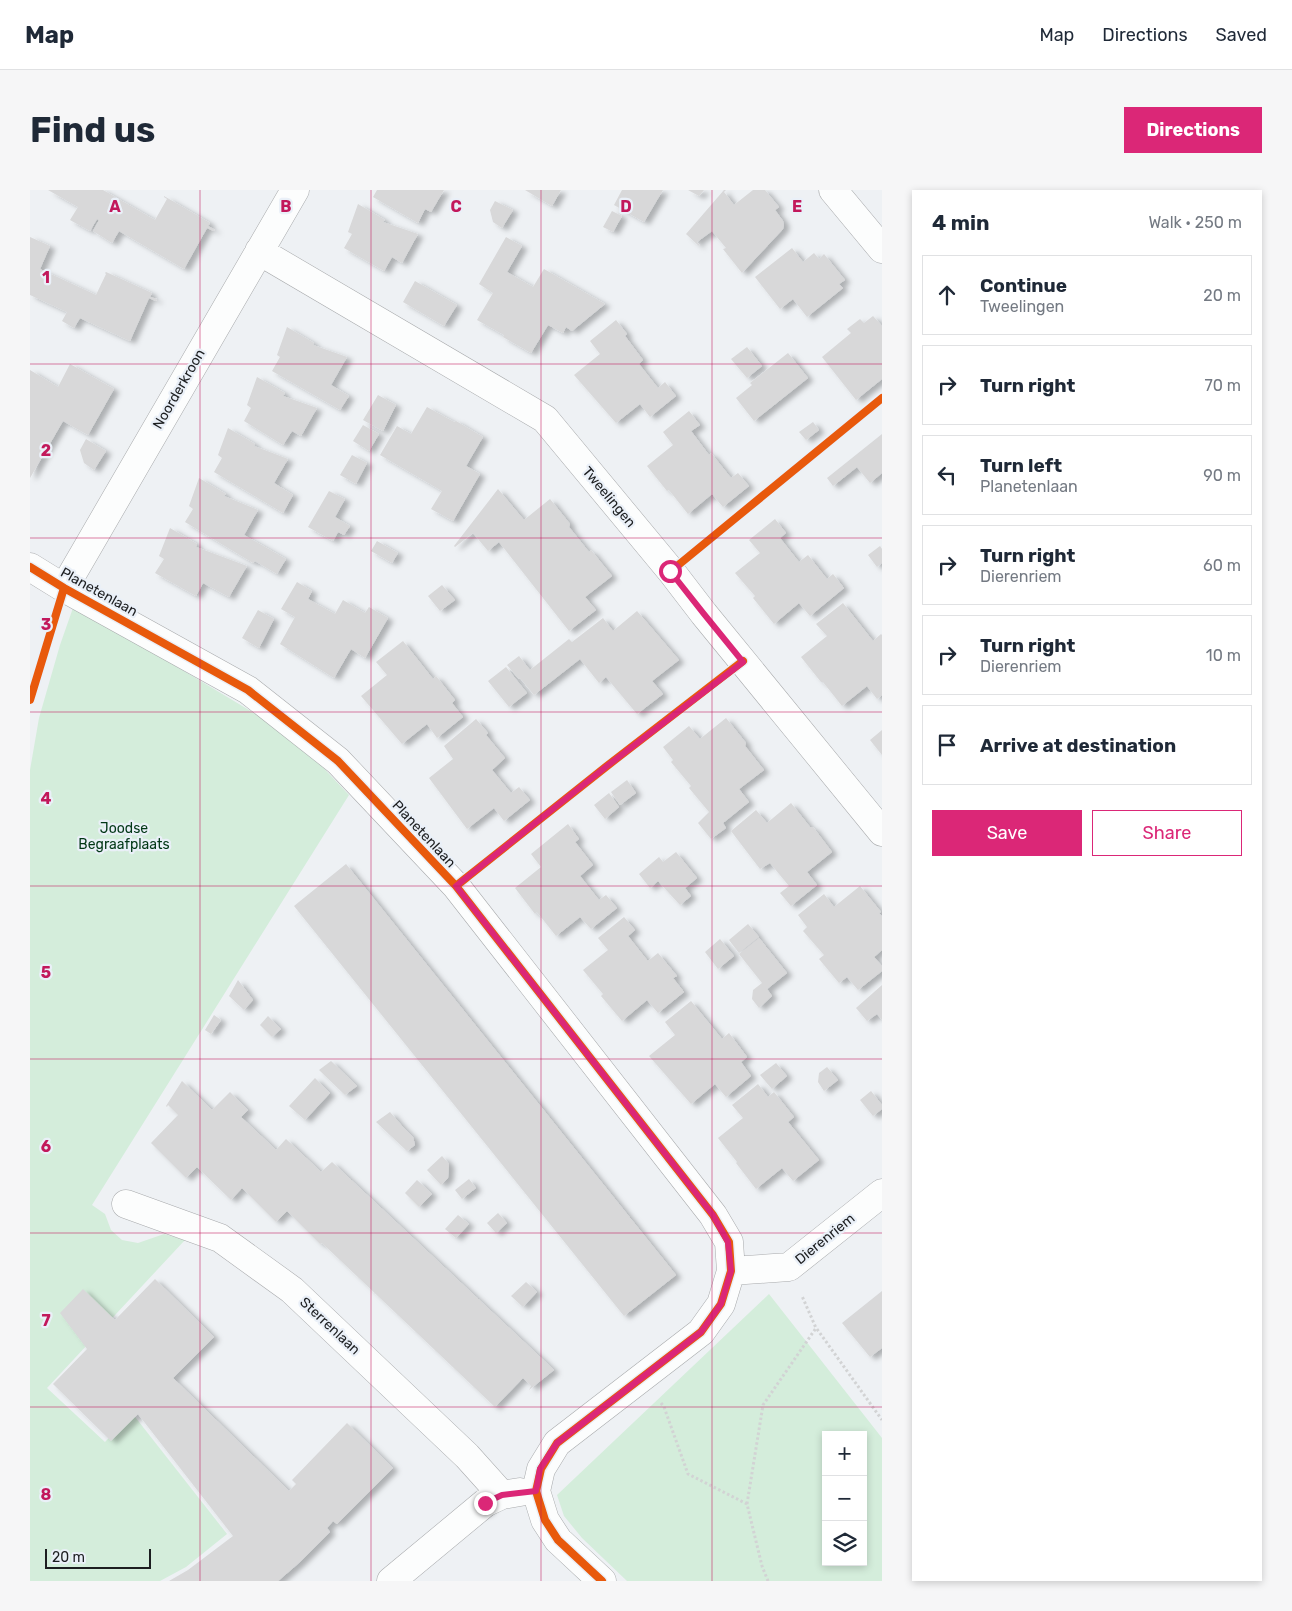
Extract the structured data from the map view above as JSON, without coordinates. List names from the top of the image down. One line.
{"streets":{"street":["Noorderkroon","Tweelingen","Planetenlaan","Dierenriem","Sterrenlaan"]},"crossings":[["Noorderkroon","Tweelingen"],["Noorderkroon","Planetenlaan"],["Planetenlaan","Dierenriem"]],"parks":["Joodse Begraafplaats"],"scale_bar":"20 m","page":{"header":"Map","nav":["Map","Directions","Saved"],"buttons":["Directions",["Save","Share"]],"title":"Find us","heading":["4 min","Walk · 250 m"],"list":[["Continue","Tweelingen","20 m"],["Turn right","70 m"],["Turn left","Planetenlaan","90 m"],["Turn right","Dierenriem","60 m"],["Turn right","Dierenriem","10 m"],"Arrive at destination"],"map_buttons":["+","−"],"scale":"20 m"},"grid":{"columns":["A","B","C","D","E"],"rows":["1","2","3","4","5","6","7","8"]}}
